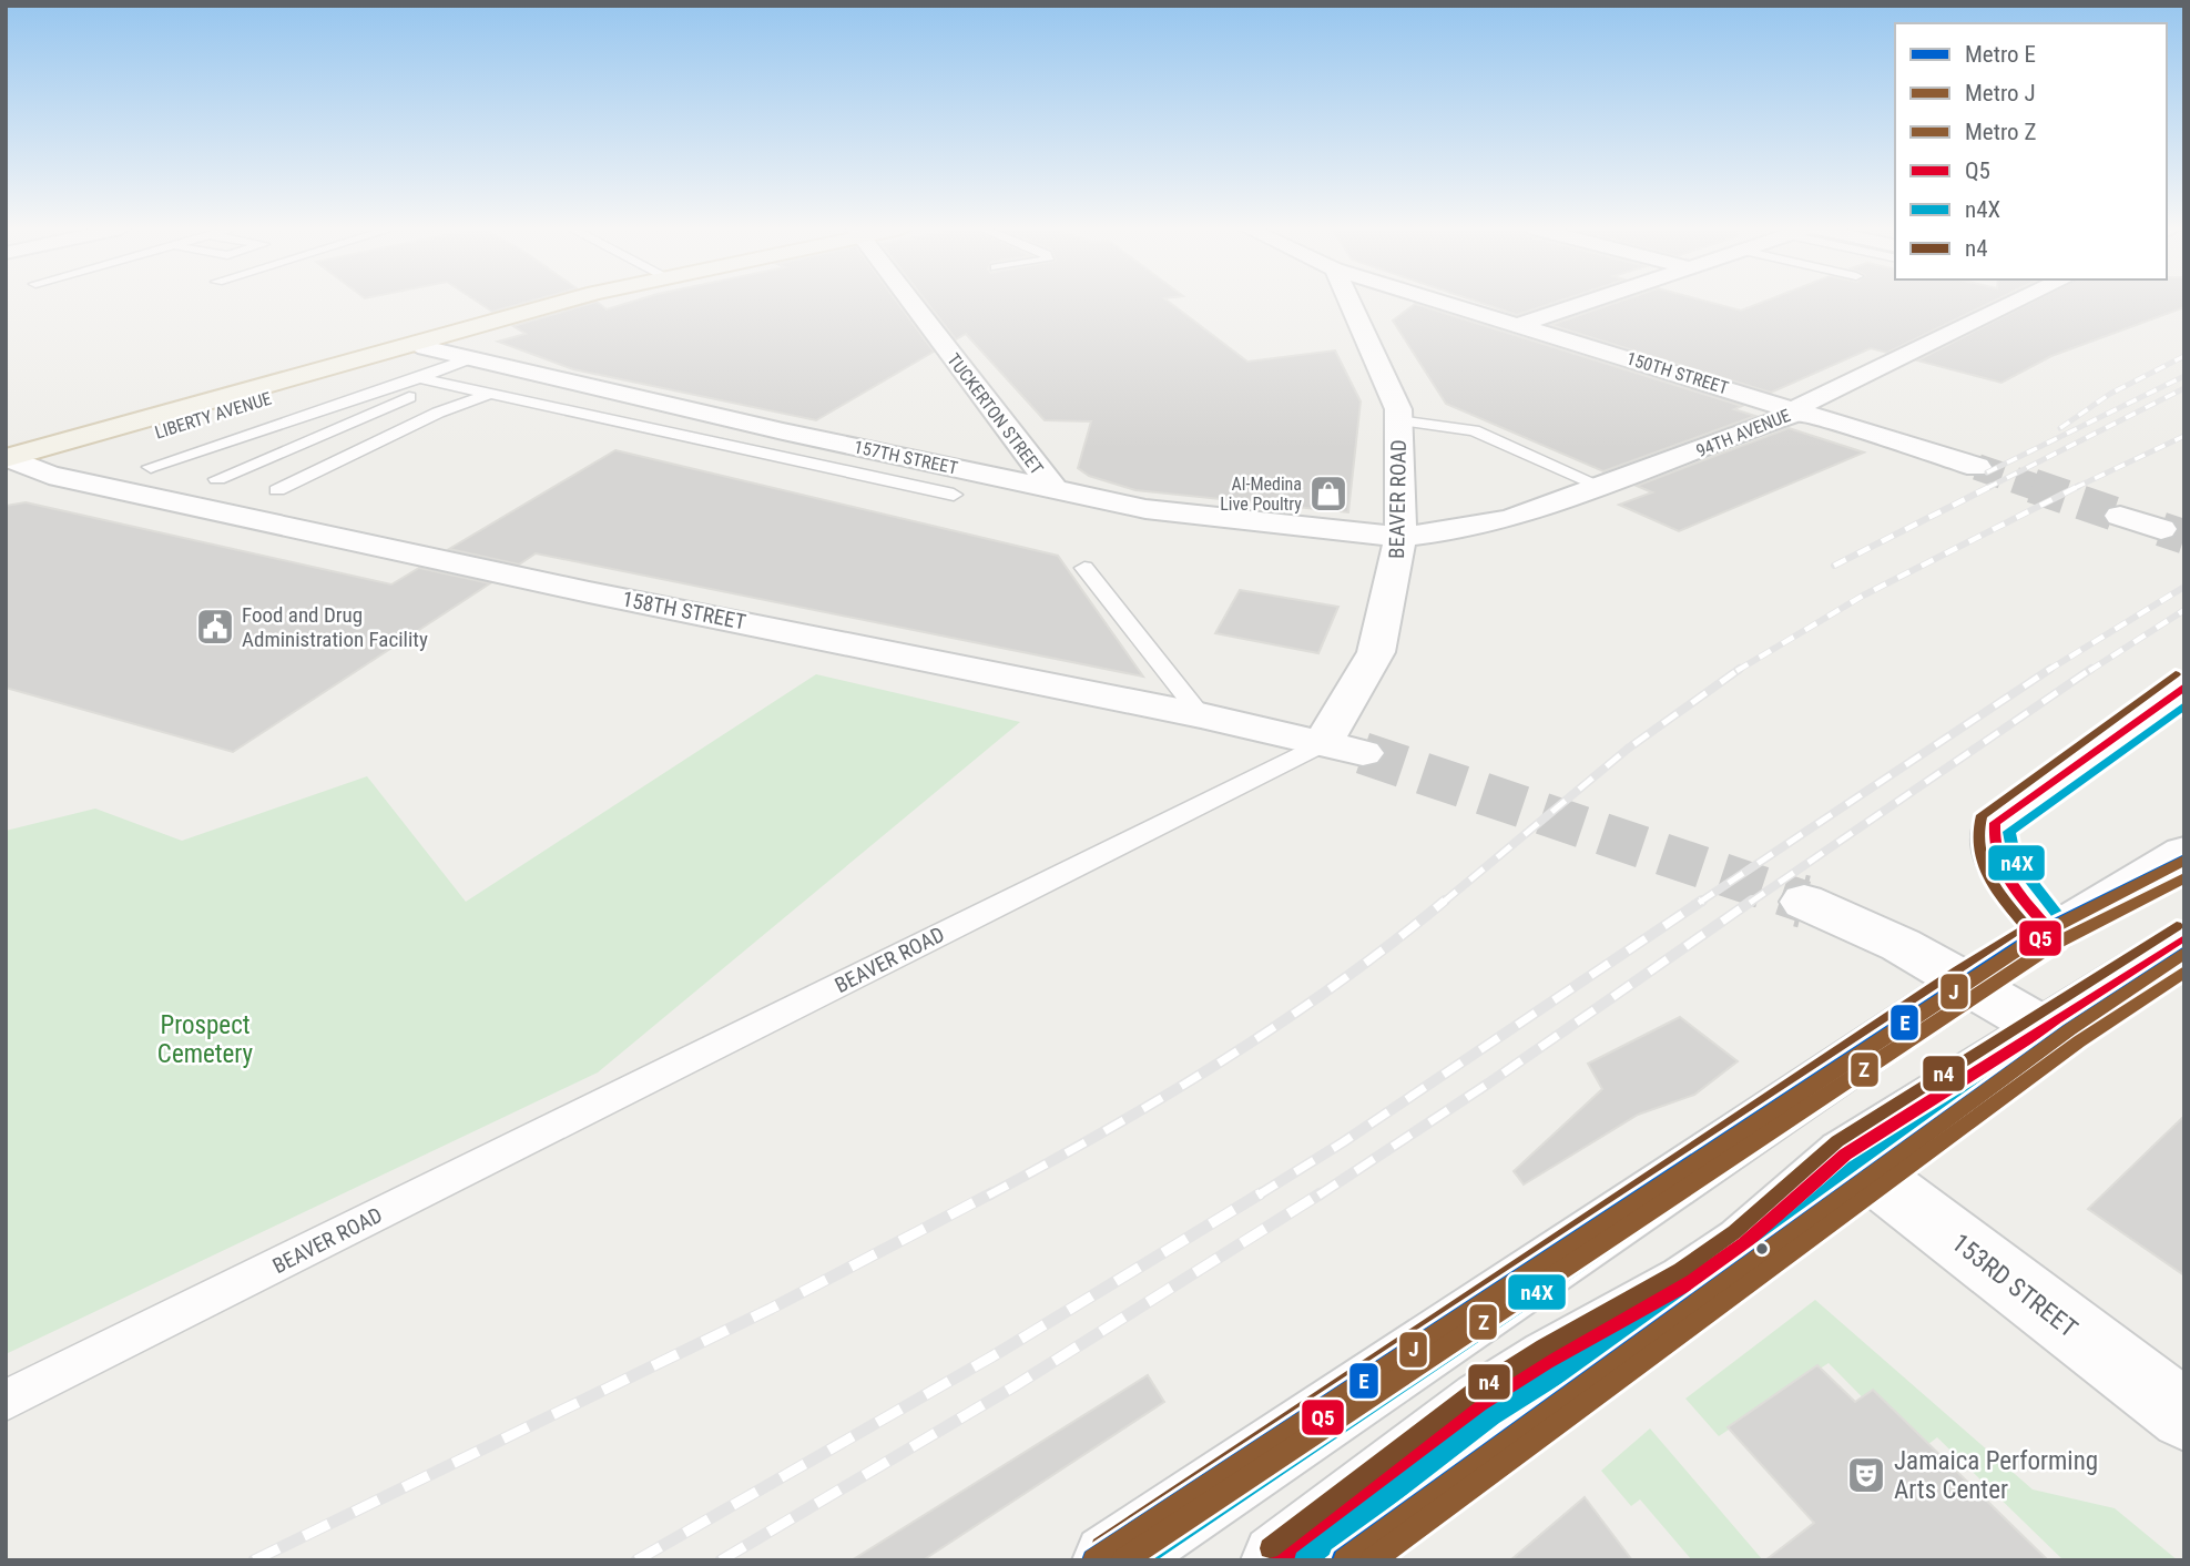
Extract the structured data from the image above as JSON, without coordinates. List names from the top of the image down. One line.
{"streets":{"main road":["LIBERTY AVENUE"],"street":["150TH STREET","TUCKERTON STREET","94TH AVENUE","157TH STREET","BEAVER ROAD","158TH STREET","153RD STREET"]},"crossings":[["150TH STREET","94TH AVENUE"],["TUCKERTON STREET","157TH STREET"],["LIBERTY AVENUE","157TH STREET"],["LIBERTY AVENUE","158TH STREET"],["94TH AVENUE","157TH STREET"],["94TH AVENUE","BEAVER ROAD"],["157TH STREET","BEAVER ROAD"],["BEAVER ROAD","158TH STREET"]],"parks":["Prospect Cemetery"],"places":{"shop":["Al-Medina Live Poultry"],"public building":["Food and Drug Administration Facility"],"theatre":["Jamaica Performing Arts Center"]},"lines":["transit line n4","transit line Q5","transit line n4X","metro line E","metro line J","metro line Z"],"legend":["Metro E","Metro J","Metro Z","Q5","n4X","n4"]}
